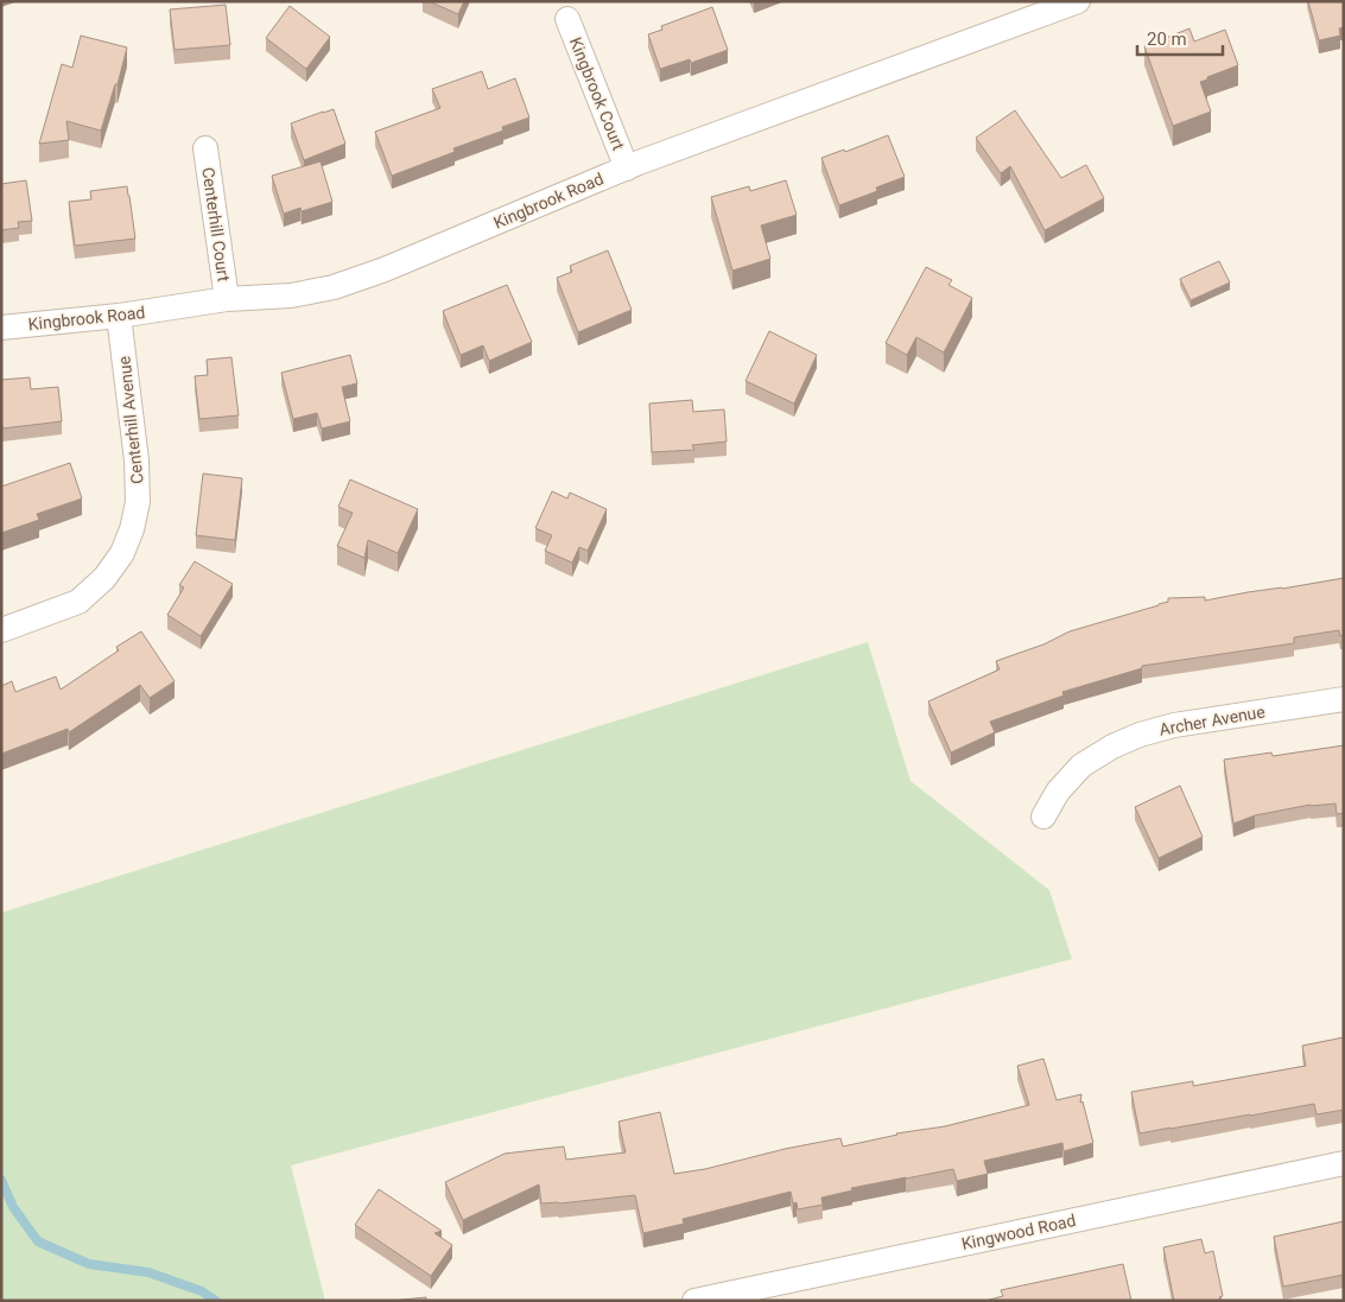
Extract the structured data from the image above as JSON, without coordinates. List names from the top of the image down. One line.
{"streets":{"street":["Kingbrook Court","Kingbrook Road","Centerhill Court","Centerhill Avenue","Archer Avenue","Kingwood Road"]},"crossings":[["Kingbrook Court","Kingbrook Road"],["Kingbrook Road","Centerhill Court"],["Kingbrook Road","Centerhill Avenue"]],"scale_bar":"20 m"}
